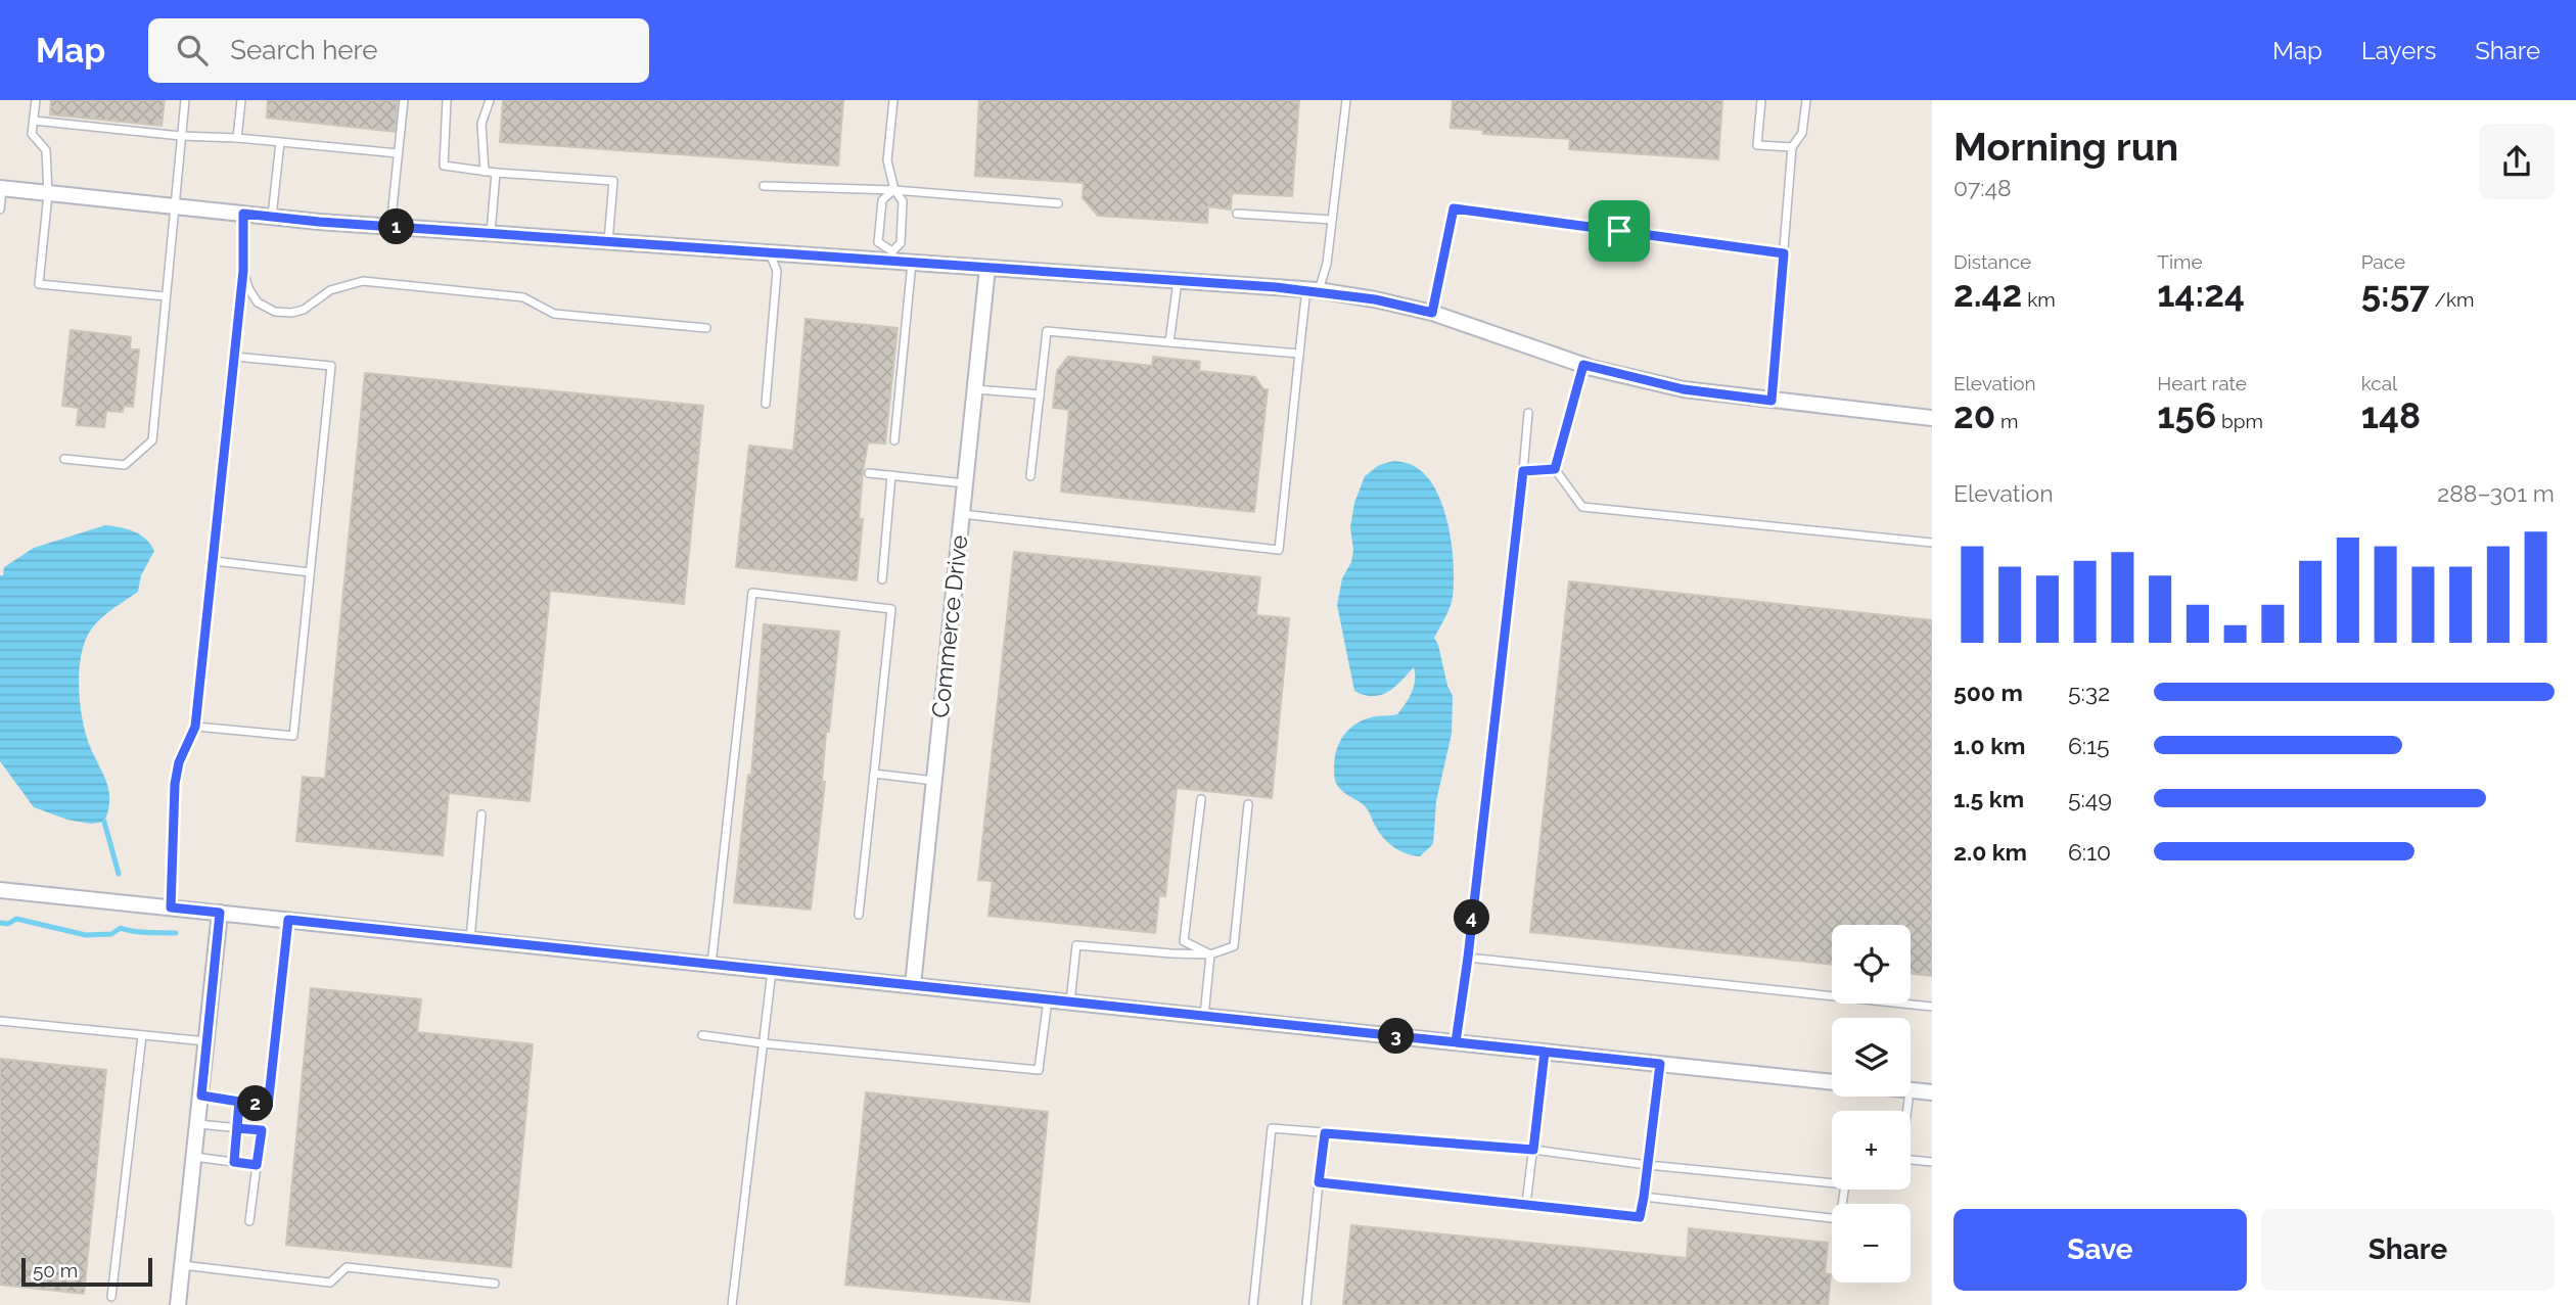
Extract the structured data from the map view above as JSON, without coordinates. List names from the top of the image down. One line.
{"streets":{"street":["Commerce Drive"]},"scale_bar":"50 m","page":{"header":"Map","search":"Search here","nav":["Map","Layers","Share"],"heading":["Morning run","07:48"],"pins":["1","4","3","2"],"stats":[["Distance","2.42 km"],["Time","14:24"],["Pace","5:57 /km"],["Elevation","20 m"],["Heart rate","156 bpm"],["kcal","148"]],"chart":["Elevation","288–301 m"],"list":[{"name":"500 m","note":"5:32"},{"name":"1.0 km","note":"6:15"},{"name":"1.5 km","note":"5:49"},{"name":"2.0 km","note":"6:10"}],"map_buttons":["+","−"],"buttons":["Save","Share"],"scale":"50 m"}}
